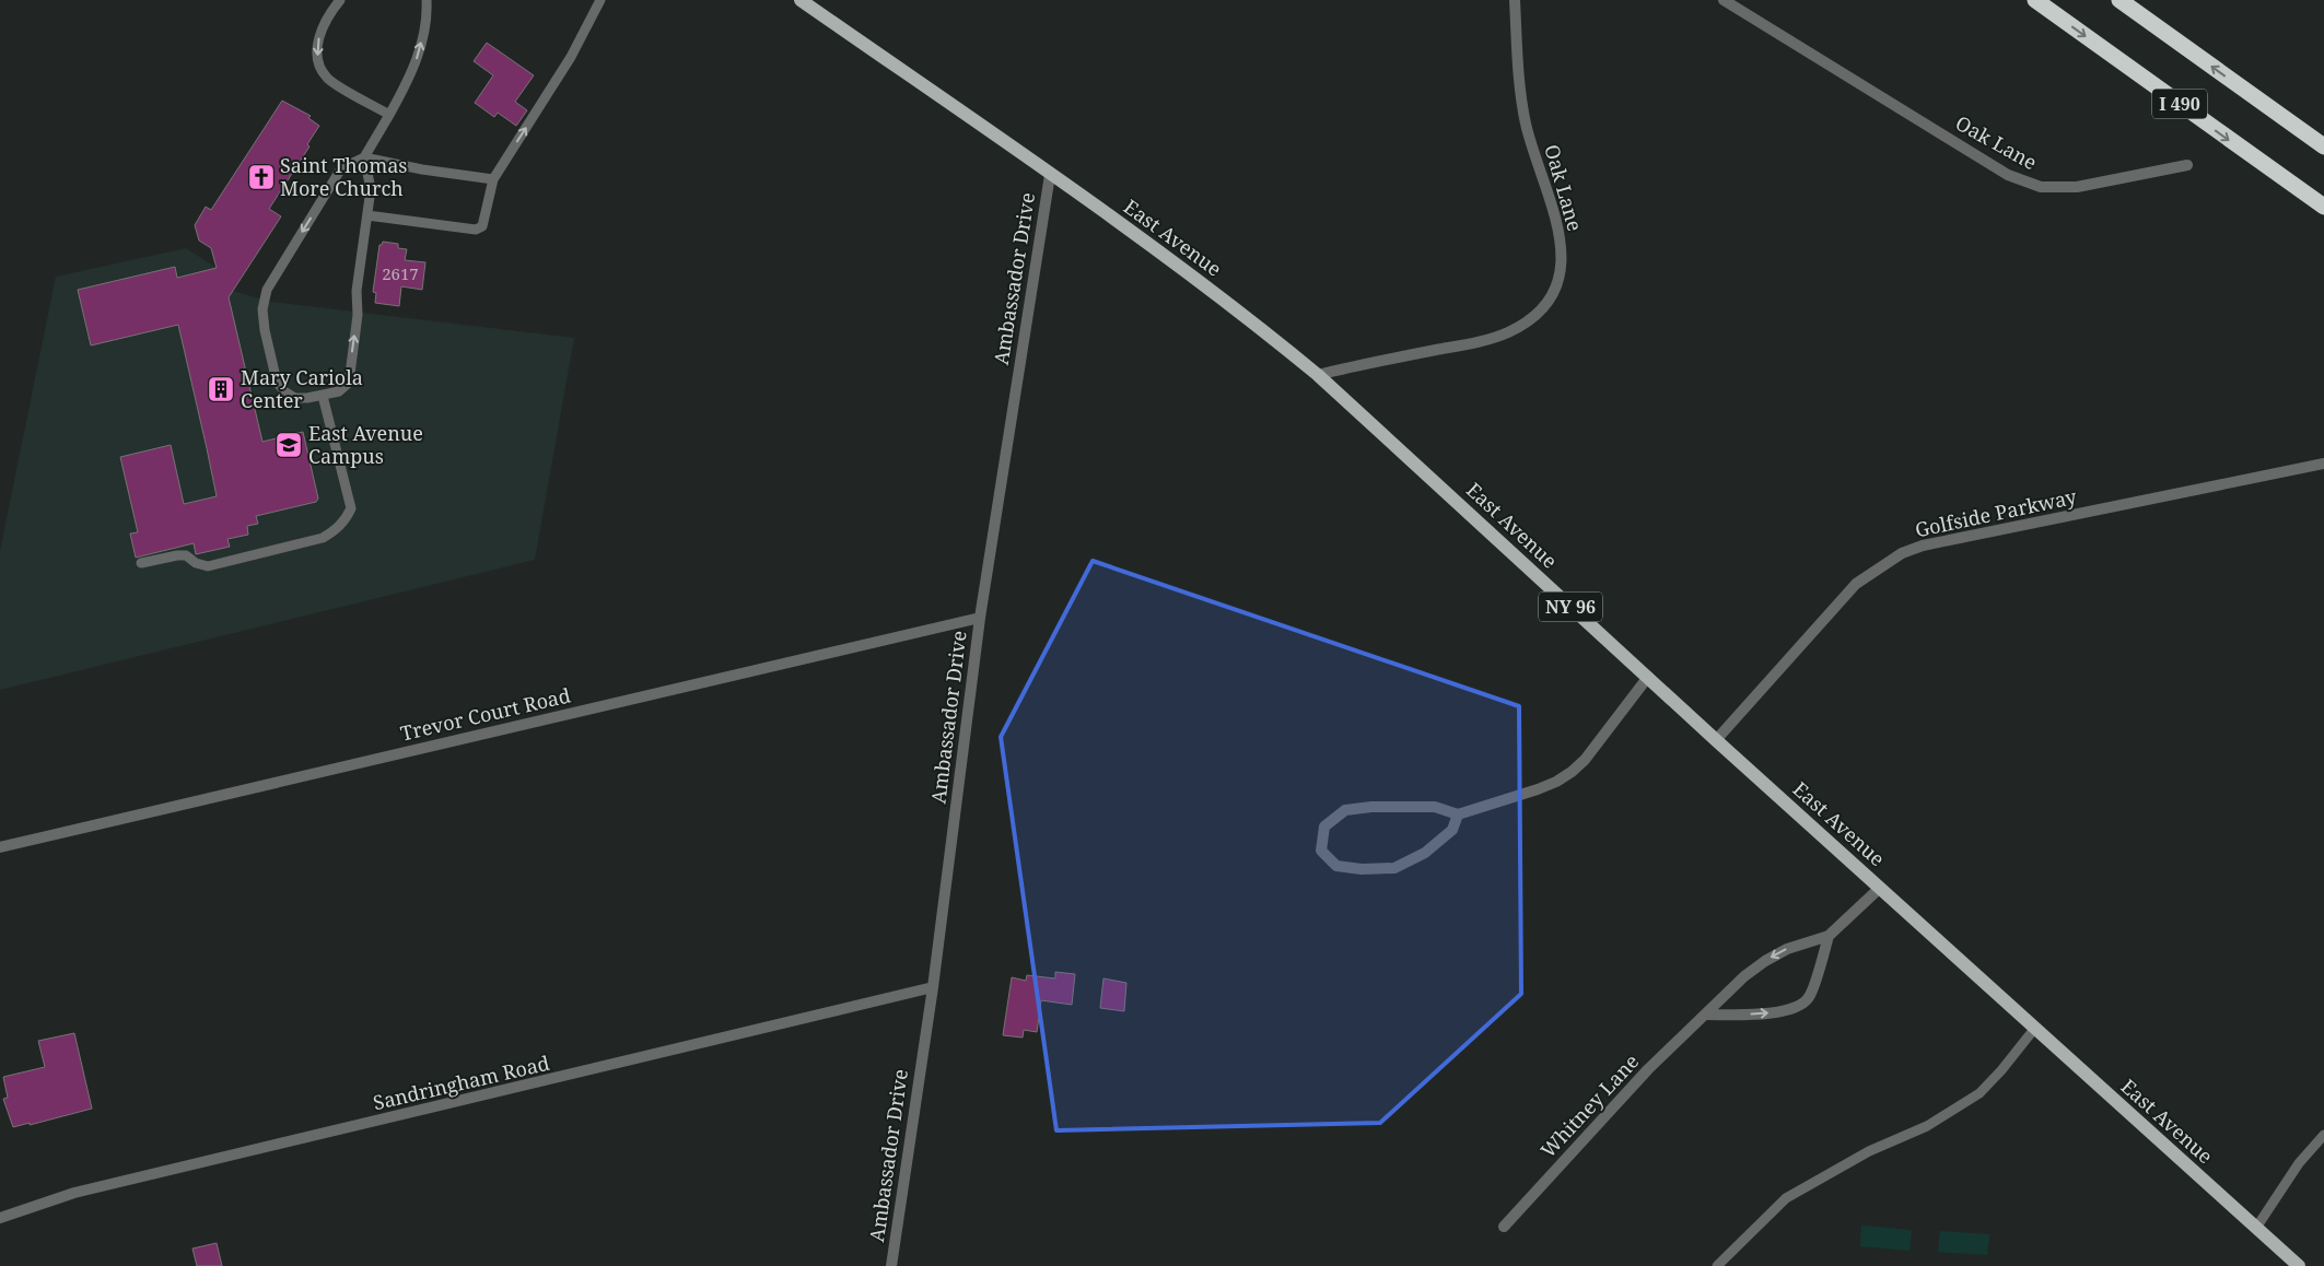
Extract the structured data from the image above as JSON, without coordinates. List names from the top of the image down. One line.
{"streets":{"highway":["I 490"],"main road":["East Avenue","NY 96"],"street":["Oak Lane","Ambassador Drive","Golfside Parkway","Trevor Court Road","Sandringham Road","Whitney Lane"]},"crossings":[["Oak Lane","East Avenue"],["East Avenue","Ambassador Drive"],["East Avenue","Golfside Parkway"],["East Avenue","Whitney Lane"],["Ambassador Drive","Trevor Court Road"],["Ambassador Drive","Sandringham Road"]],"places":{"church":["Saint Thomas More Church"],"building":["Mary Cariola Center"],"school or university":["East Avenue Campus"]},"house_numbers":["2617"]}
